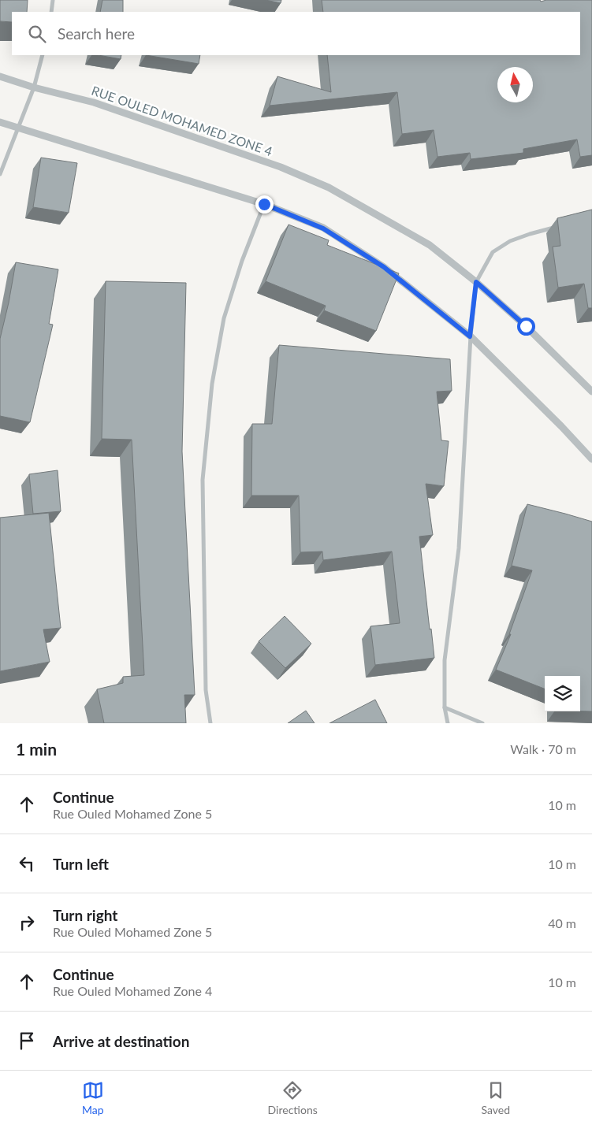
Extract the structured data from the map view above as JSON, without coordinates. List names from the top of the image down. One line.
{"streets":{"street":["RUE OULED MOHAMED ZONE 4"]},"north":"top","page":{"search":"Search here","heading":["1 min","Walk · 70 m"],"list":[["Continue","Rue Ouled Mohamed Zone 5","10 m"],["Turn left","10 m"],["Turn right","Rue Ouled Mohamed Zone 5","40 m"],["Continue","Rue Ouled Mohamed Zone 4","10 m"],"Arrive at destination"],"nav":["Map","Directions","Saved"]}}
